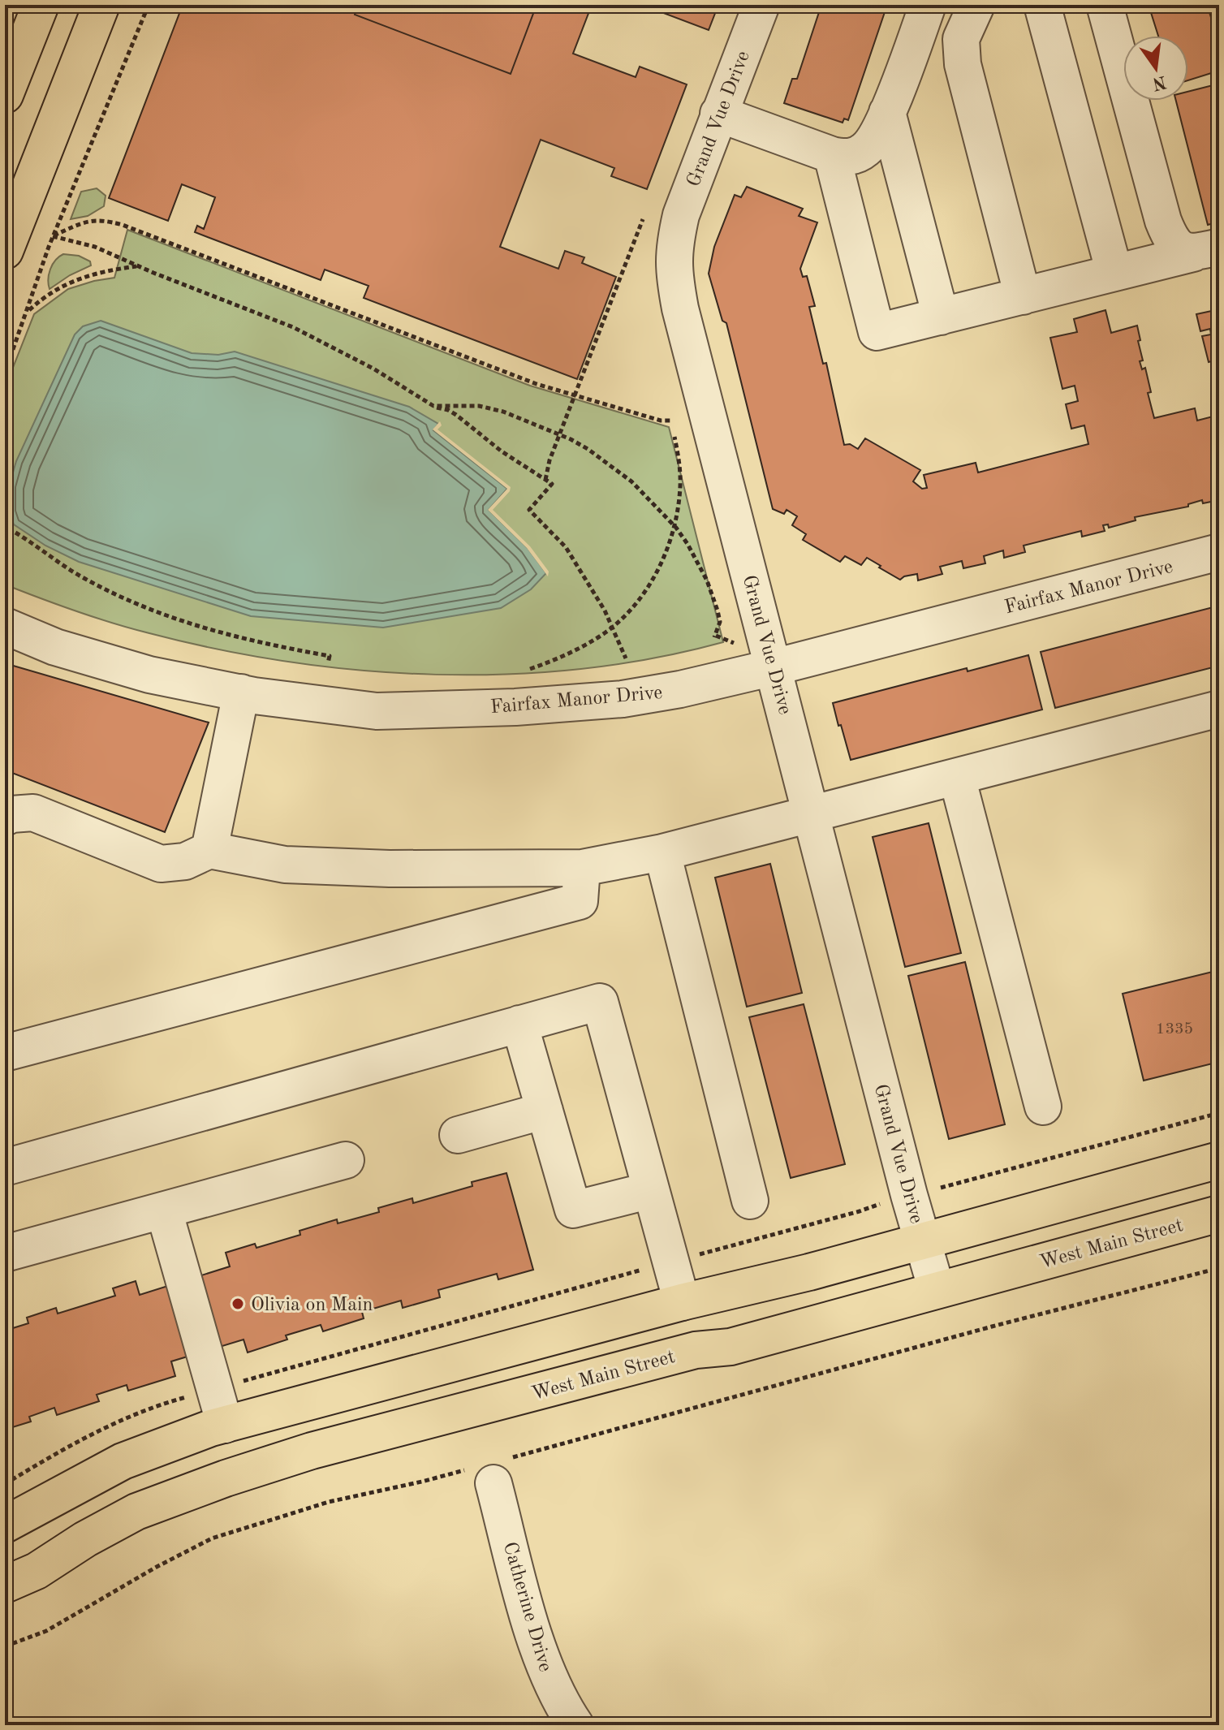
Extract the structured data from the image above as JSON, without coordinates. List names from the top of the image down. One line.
{"streets":{"main road":["West Main Street"],"street":["Grand Vue Drive","Fairfax Manor Drive","Catherine Drive"]},"crossings":[["Grand Vue Drive","Fairfax Manor Drive"],["Grand Vue Drive","West Main Street"]],"places":["Olivia on Main"],"house_numbers":["1335"],"north":"bottom"}
